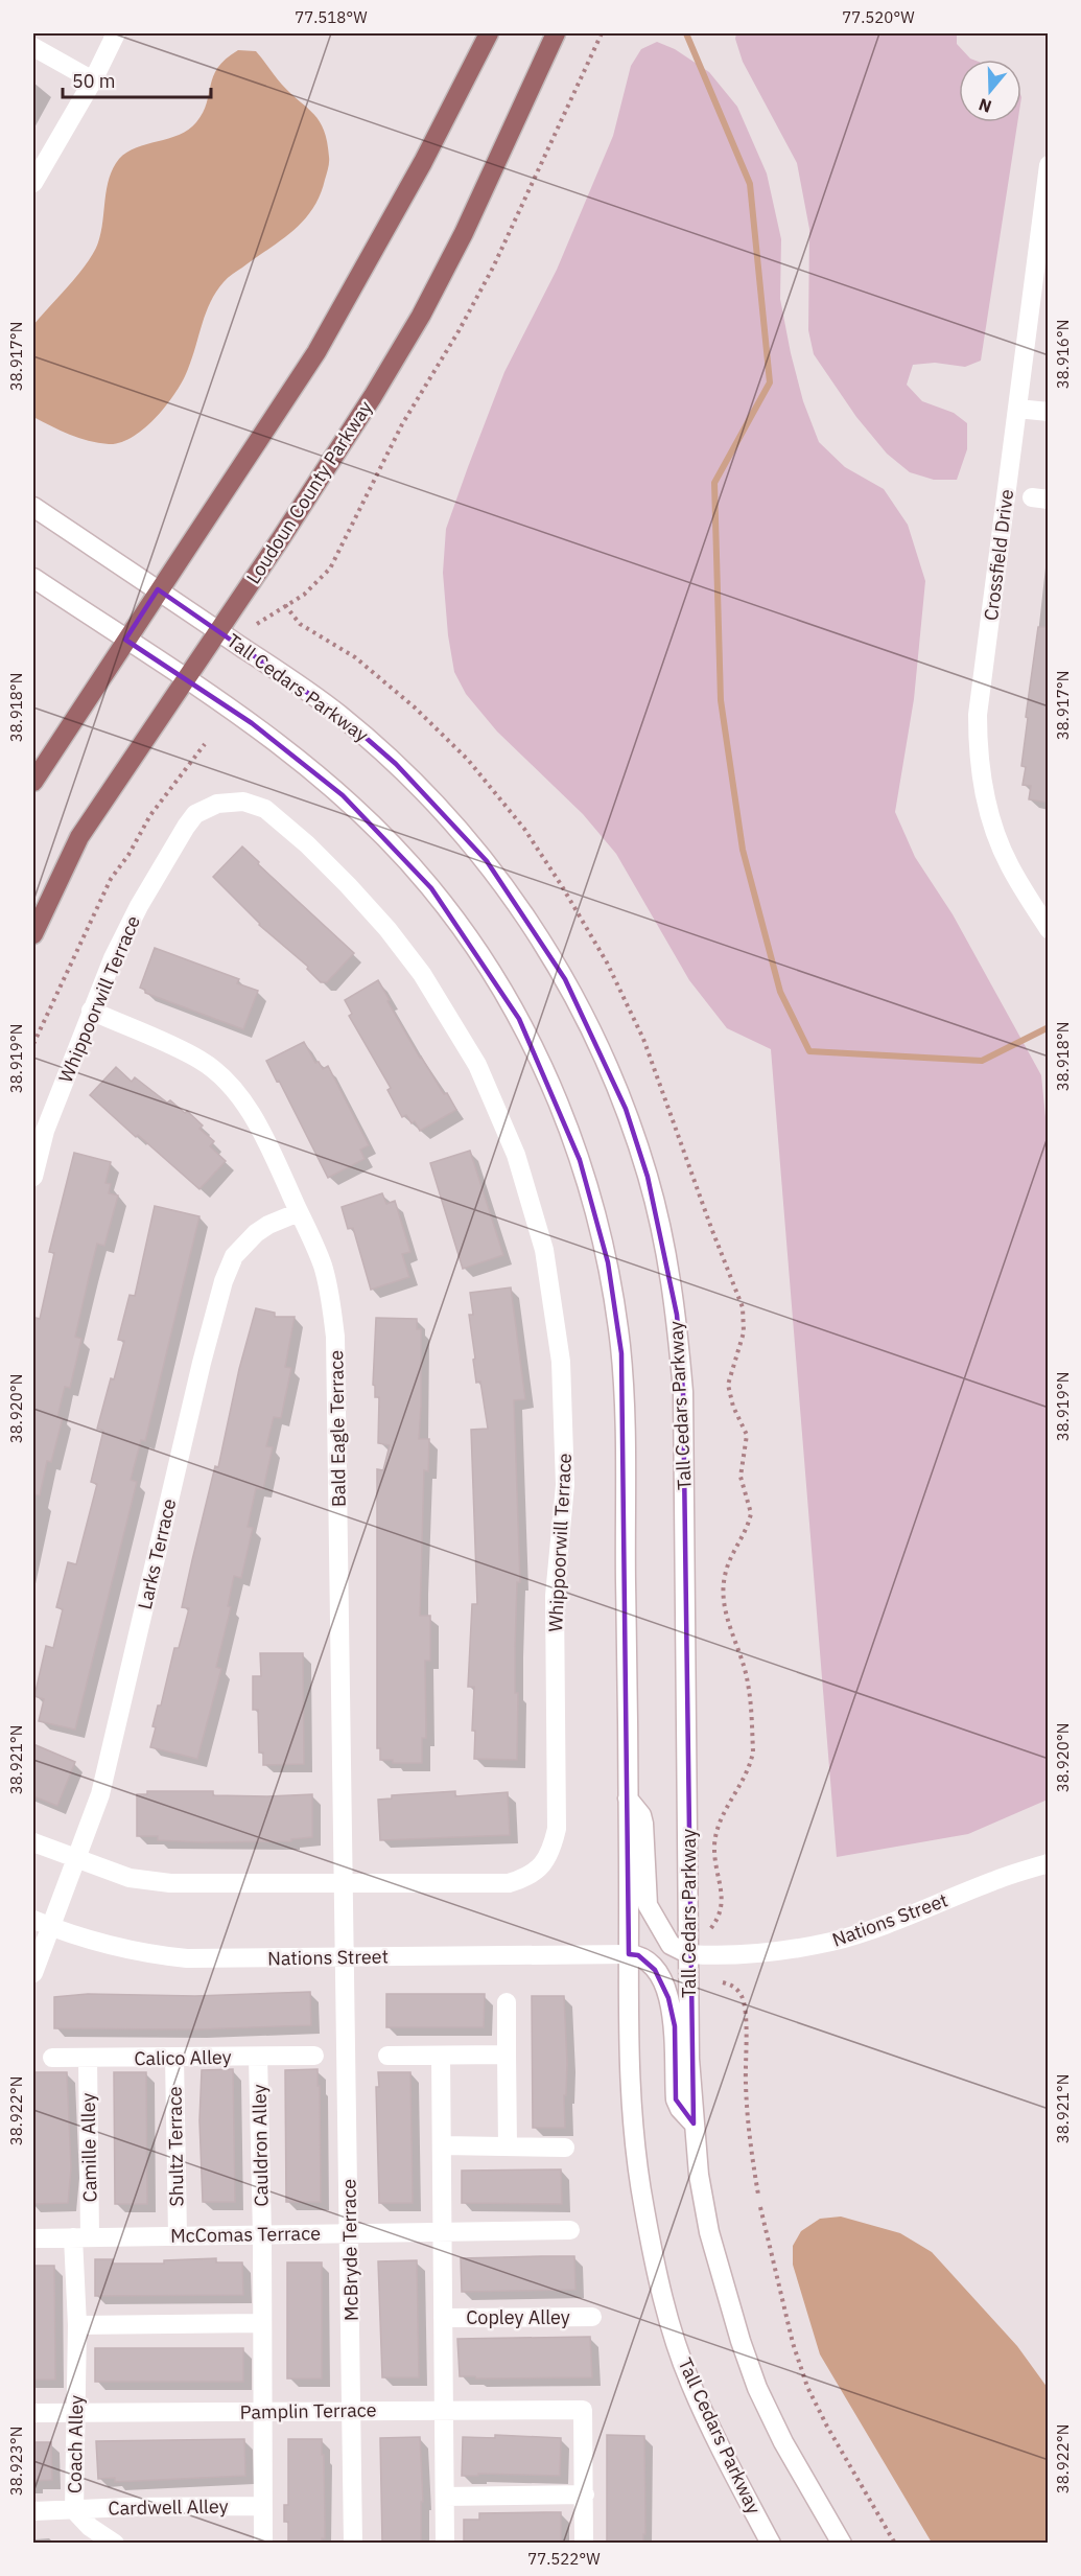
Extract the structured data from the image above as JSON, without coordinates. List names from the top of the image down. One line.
{"streets":{"main road":["Loudoun County Parkway"],"street":["Crossfield Drive","Tall Cedars Parkway","Whippoorwill Terrace","Bald Eagle Terrace","Larks Terrace","Nations Street","Calico Alley","Cauldron Alley","Shultz Terrace","Camille Alley","McComas Terrace","McBryde Terrace","Copley Alley","Pamplin Terrace","Coach Alley","Cardwell Alley"]},"crossings":[["Loudoun County Parkway","Tall Cedars Parkway"],["Tall Cedars Parkway","Nations Street"],["Whippoorwill Terrace","Bald Eagle Terrace"],["Whippoorwill Terrace","Larks Terrace"],["Bald Eagle Terrace","Larks Terrace"],["Bald Eagle Terrace","Nations Street"],["Bald Eagle Terrace","McBryde Terrace"],["Larks Terrace","Nations Street"],["Nations Street","McBryde Terrace"],["Calico Alley","Cauldron Alley"],["Calico Alley","Shultz Terrace"],["Calico Alley","Camille Alley"],["Cauldron Alley","McComas Terrace"],["Shultz Terrace","McComas Terrace"],["Camille Alley","McComas Terrace"],["Camille Alley","Coach Alley"],["McComas Terrace","McBryde Terrace"],["McComas Terrace","Copley Alley"],["McComas Terrace","Coach Alley"],["McBryde Terrace","Pamplin Terrace"],["Copley Alley","Pamplin Terrace"],["Pamplin Terrace","Coach Alley"],["Coach Alley","Cardwell Alley"]],"scale_bar":"50 m","north":"bottom","coordinates":["77.518°W","77.520°W","38.916°N","38.917°N","38.918°N","38.919°N","38.920°N","38.921°N","38.922°N","38.923°N","77.522°W"]}
